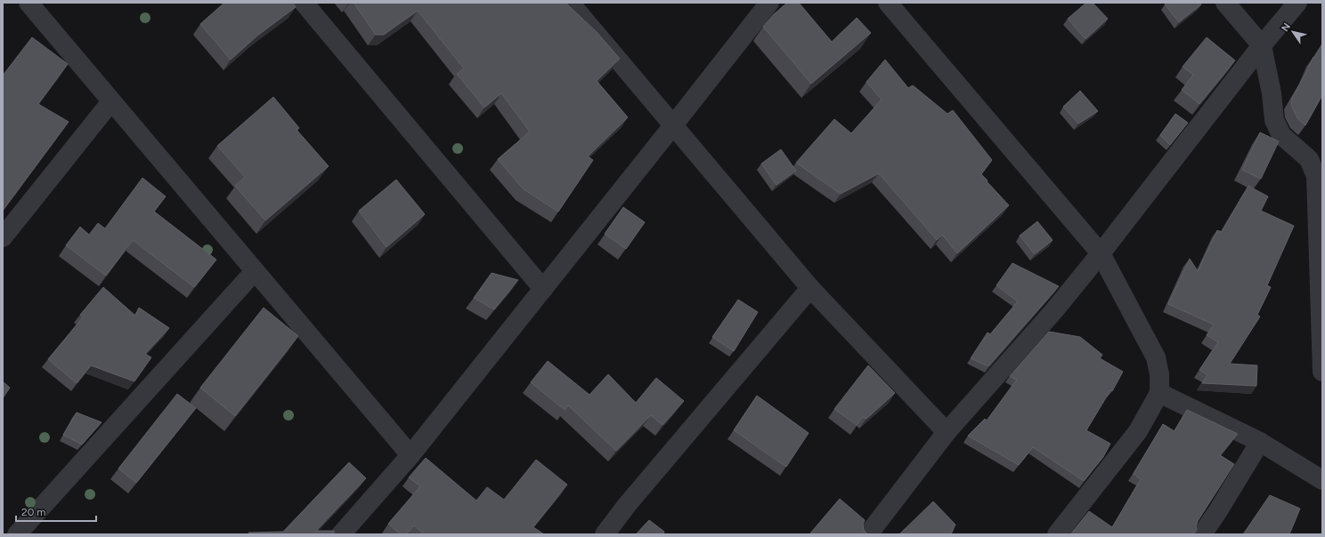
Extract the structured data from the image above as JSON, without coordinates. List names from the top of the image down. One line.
{"scale_bar":"20 m","north":"top left"}
